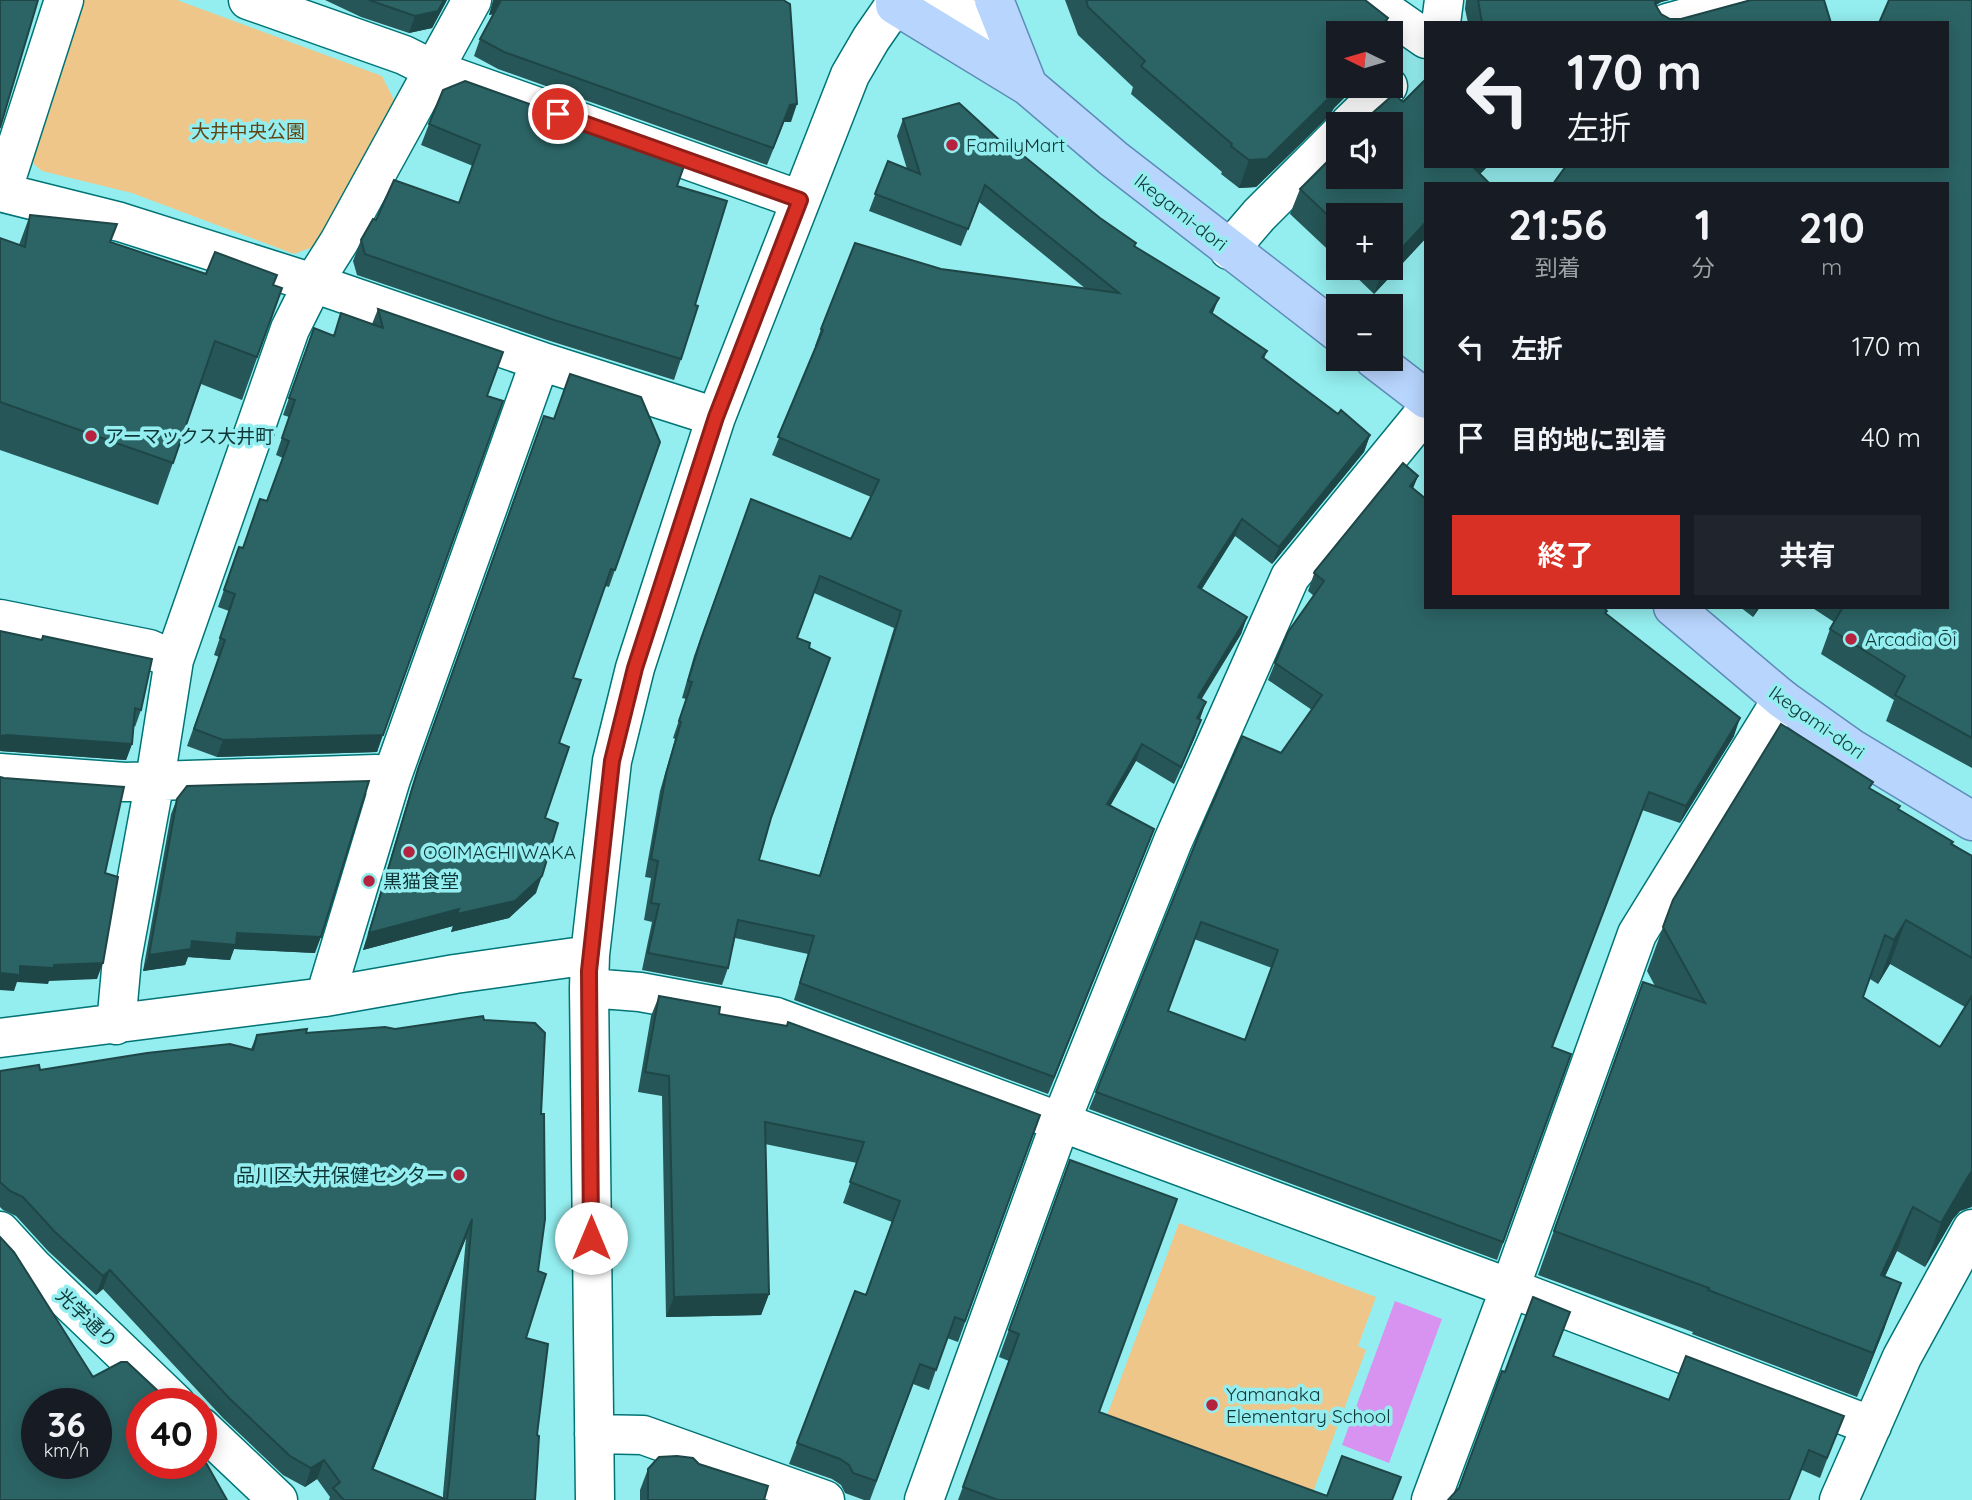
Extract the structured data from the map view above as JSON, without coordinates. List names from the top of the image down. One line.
{"streets":{"main road":["Ikegami-dori"],"street":["光学通り"]},"parks":["大井中央公園"],"places":["FamilyMart","アーマックス大井町","Arcadia Ōi","OOIMACHI WAKA","黒猫食堂","品川区大井保健センター","Yamanaka Elementary School"],"north":"left","page":{"map_buttons":["+","−"],"turn":["170 m","左折"],"eta":["21:56","到着","1","分","210","m"],"list":[{"name":"左折","value":"170 m"},{"name":"目的地に到着","value":"40 m"}],"buttons":["終了","共有"],"speed":"36 km/h","limit":"40"}}
